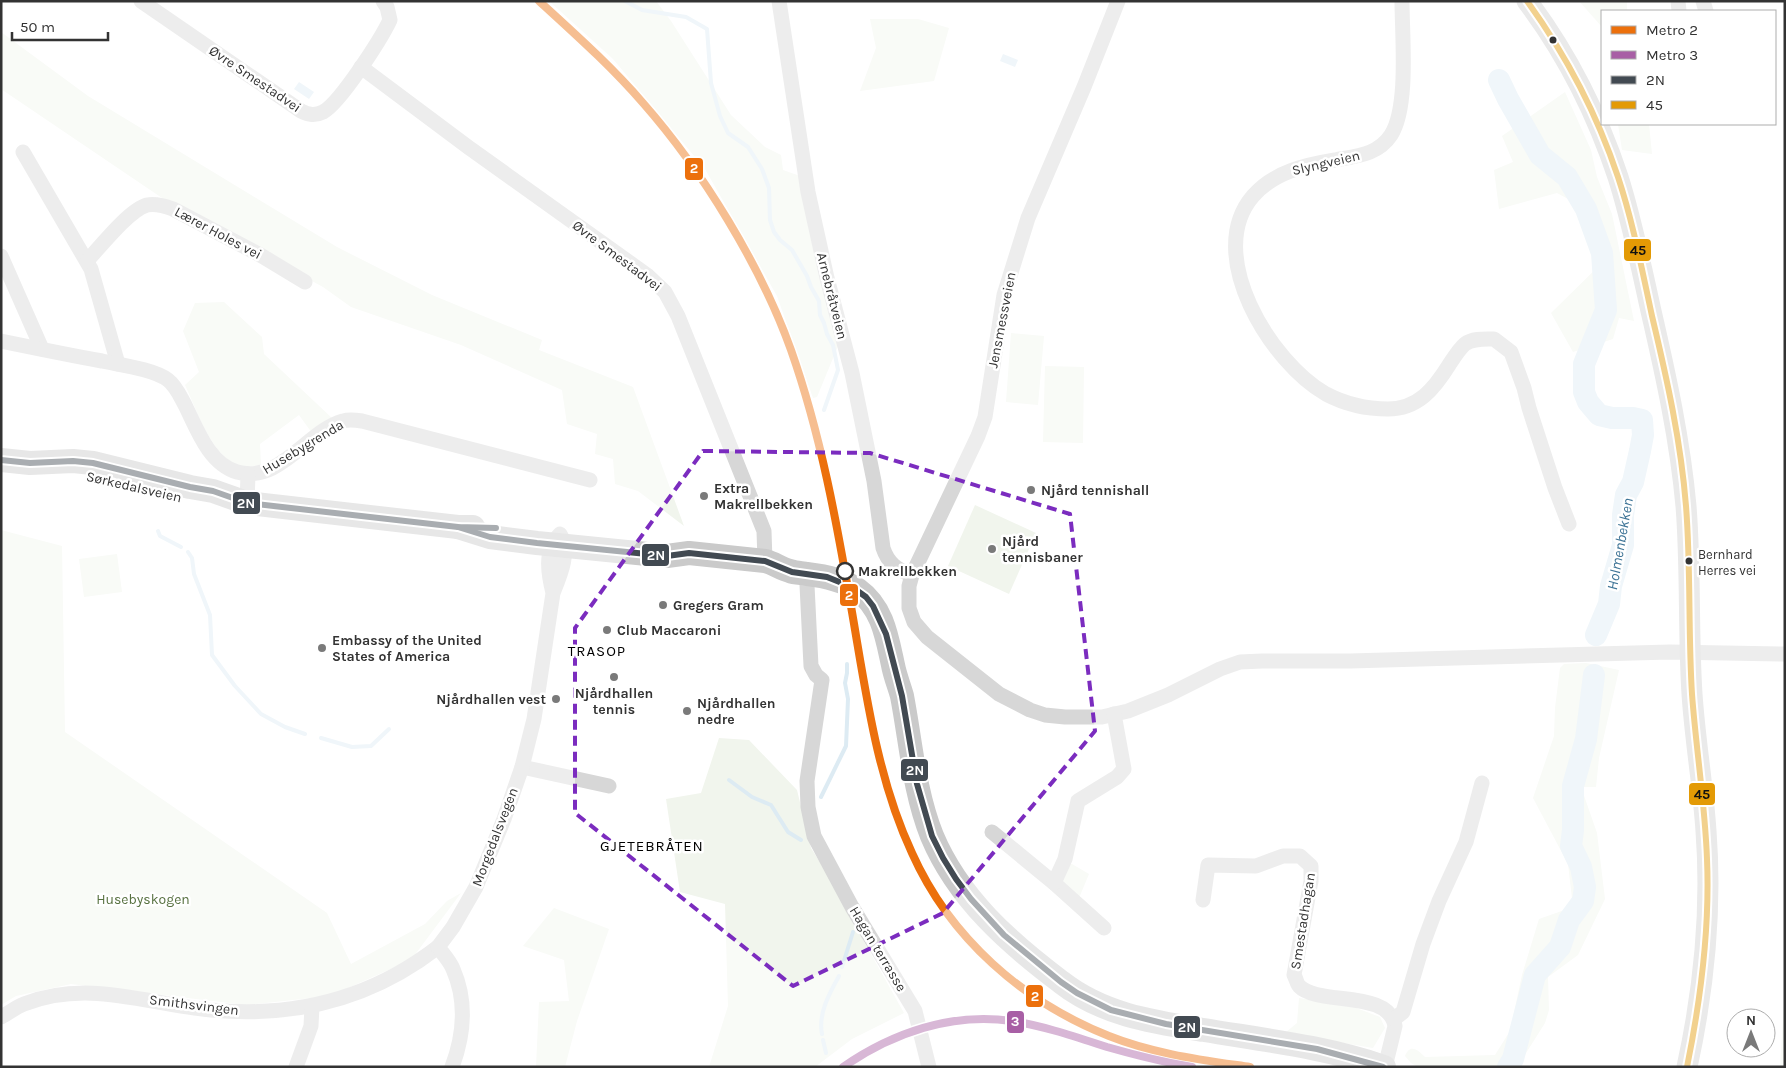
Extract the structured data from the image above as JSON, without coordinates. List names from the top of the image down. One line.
{"streets":{"main road":["Sørkedalsveien"],"street":["Øvre Smestadvei","Slyngveien","Lærer Holes vei","Arnebråtveien","Jensmessveien","Husebygrenda","Morgedalsvegen","Smestadhagan","Hagan terrasse","Smithsvingen"]},"crossings":[["Øvre Smestadvei","Sørkedalsveien"],["Arnebråtveien","Jensmessveien"],["Sørkedalsveien","Morgedalsvegen"],["Sørkedalsveien","Hagan terrasse"],["Morgedalsvegen","Smithsvingen"]],"districts":["TRASOP","GJETEBRÅTEN"],"water":["Holmenbekken"],"parks":["Husebyskogen"],"places":["Njård tennishall","Extra Makrellbekken","Njård tennisbaner","Bernhard Herres vei","Makrellbekken","Gregers Gram","Club Maccaroni","Embassy of the United States of America","Njårdhallen tennis","Njårdhallen vest","Njårdhallen nedre"],"lines":["metro line 2","transit line 45","transit line 2N","metro line 3"],"legend":["Metro 2","Metro 3","2N","45"],"scale_bar":"50 m","north":"top"}
